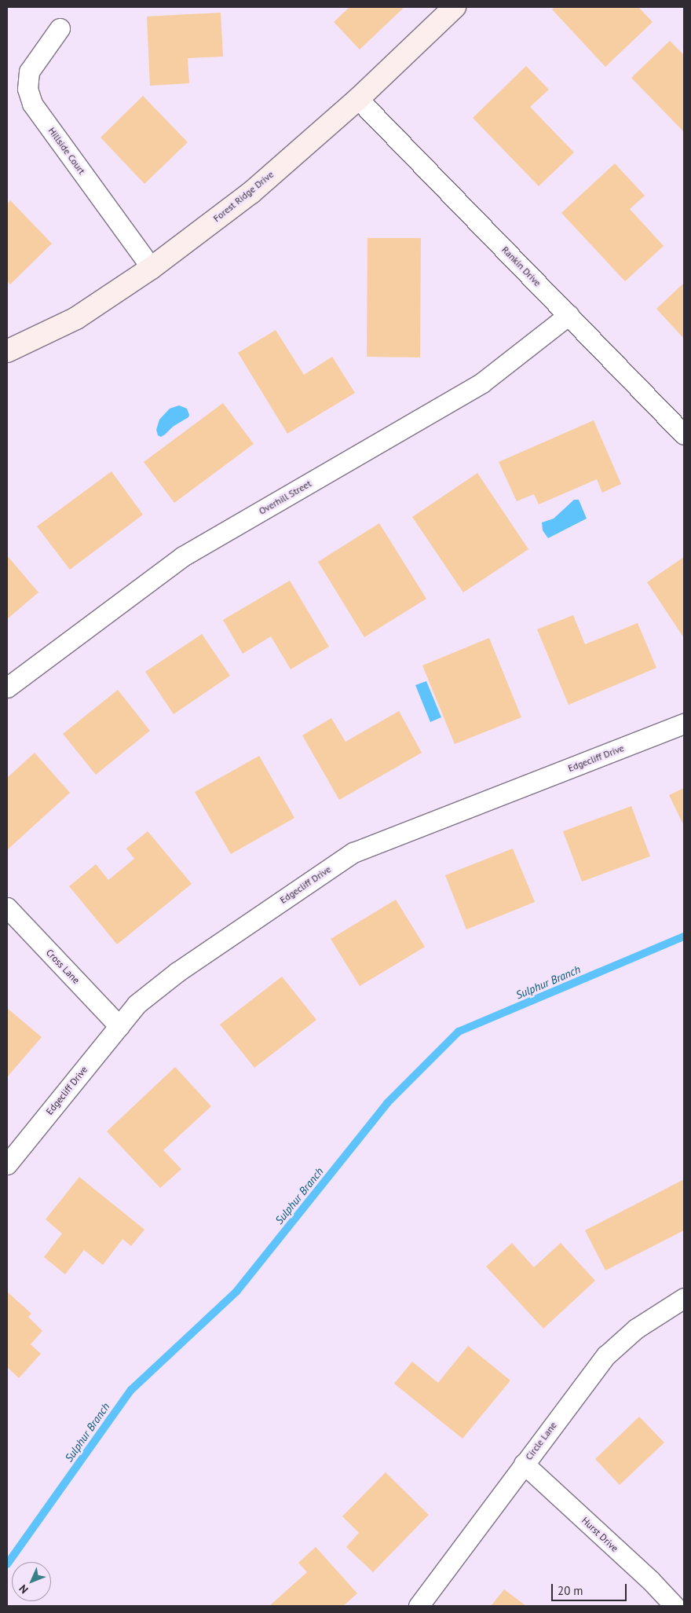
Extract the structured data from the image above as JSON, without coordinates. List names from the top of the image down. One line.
{"streets":{"main road":["Forest Ridge Drive"],"street":["Hillside Court","Rankin Drive","Overhill Street","Edgecliff Drive","Cross Lane","Circle Lane","Hurst Drive"]},"crossings":[["Hillside Court","Forest Ridge Drive"],["Forest Ridge Drive","Rankin Drive"],["Rankin Drive","Overhill Street"],["Edgecliff Drive","Cross Lane"],["Circle Lane","Hurst Drive"]],"water":["Sulphur Branch"],"scale_bar":"20 m","north":"bottom left"}
